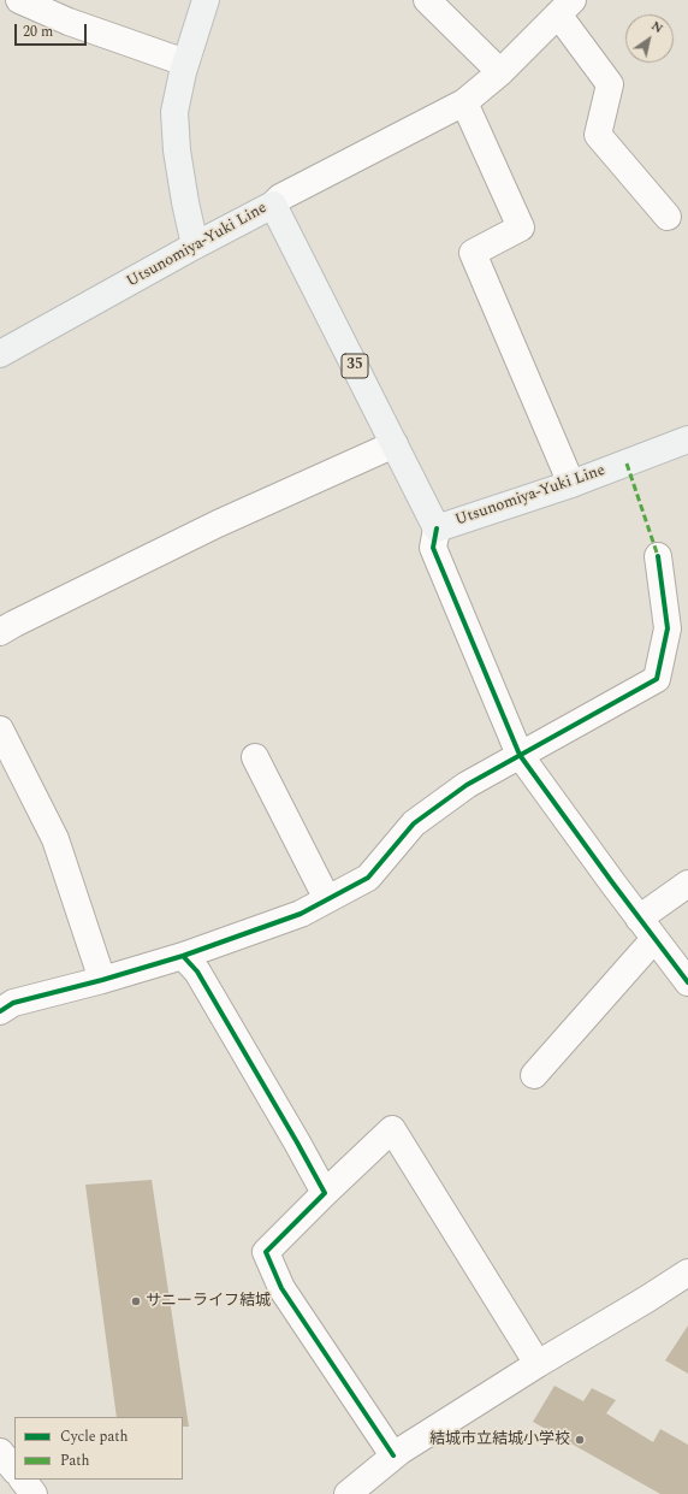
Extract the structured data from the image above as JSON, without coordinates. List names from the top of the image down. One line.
{"streets":{"main road":["Utsunomiya-Yuki Line","35"]},"places":["サニーライフ結城","結城市立結城小学校"],"legend":["Cycle path","Path"],"scale_bar":"20 m","north":"top right"}
